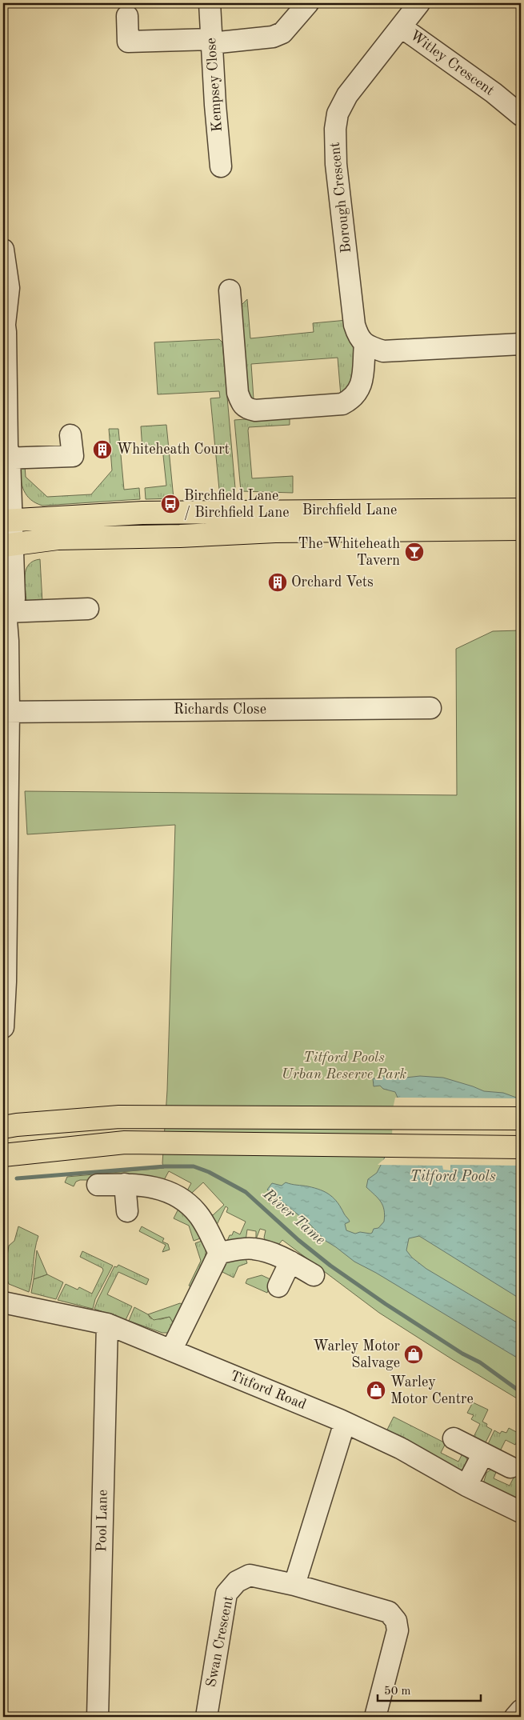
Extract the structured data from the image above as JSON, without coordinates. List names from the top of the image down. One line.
{"streets":{"main road":["Birchfield Lane"],"street":["Witley Crescent","Kempsey Close","Borough Crescent","Richards Close","Titford Road","Pool Lane","Swan Crescent"]},"crossings":[["Witley Crescent","Borough Crescent"],["Titford Road","Pool Lane"]],"water":["Titford Pools","River Tame"],"parks":["Titford Pools Urban Reserve Park"],"places":{"building":["Whiteheath Court","Orchard Vets"],"bus stop":["Birchfield Lane / Birchfield Lane"],"bar":["The Whiteheath Tavern"],"shop":["Warley Motor Salvage","Warley Motor Centre"]},"scale_bar":"50 m"}
